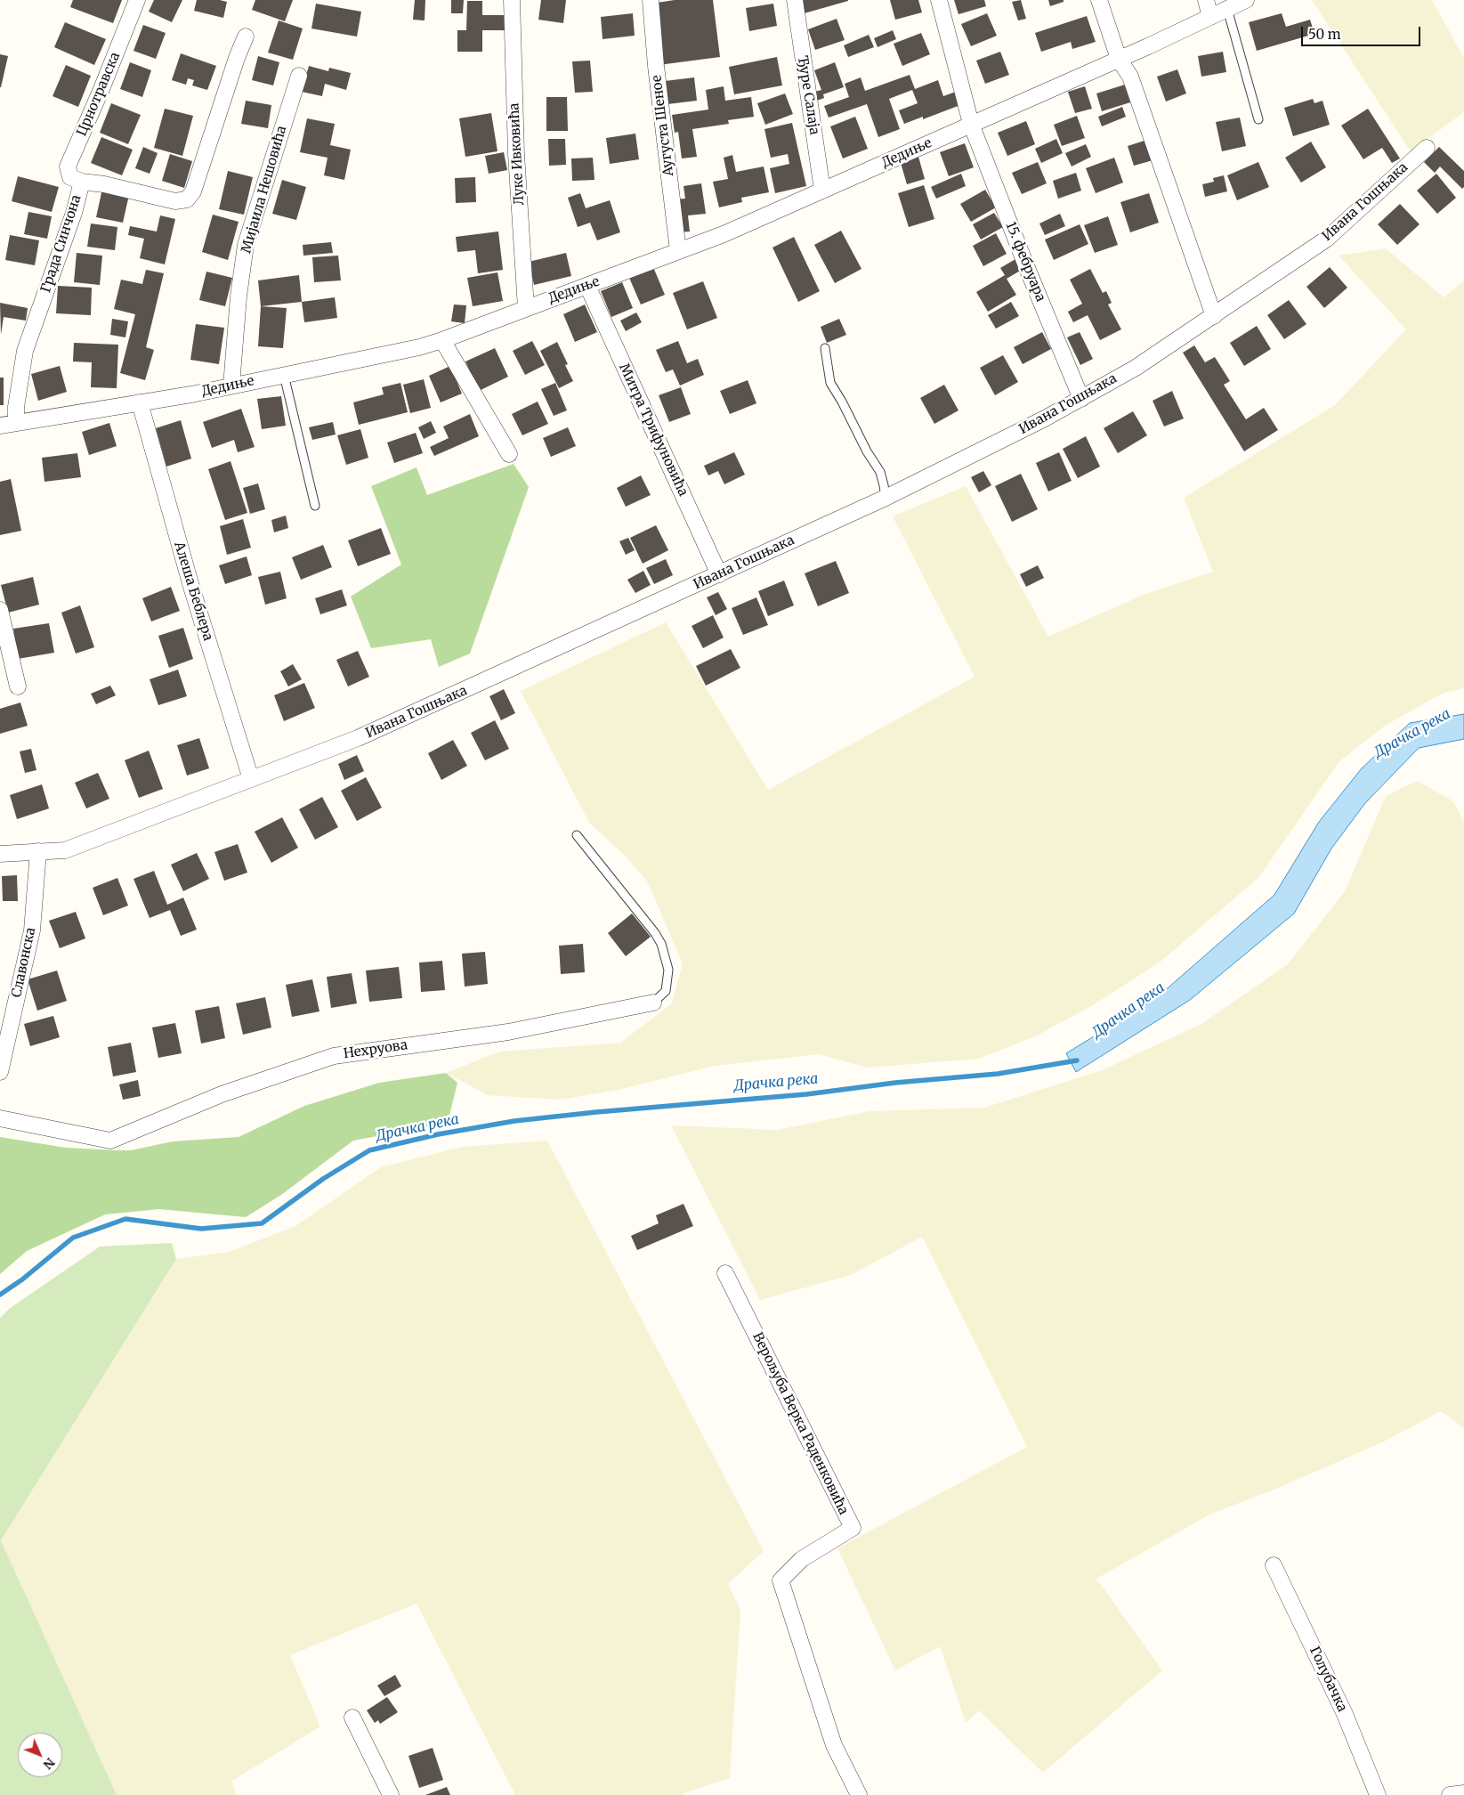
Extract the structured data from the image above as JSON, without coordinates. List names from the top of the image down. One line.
{"streets":{"street":["Црнотравска","Ђуре Салаја","Аугуста Шеное","Дедиње","Луке Ивковића","Мијаила Нешовића","Ивана Гошњака","Града Синчона","15. фебруара","Митра Трифуновића","Алеша Беблера","Славонска","Нехруова","Верољуба Верка Раденковића","Голубачка"]},"crossings":[["Црнотравска","Града Синчона"],["Ђуре Салаја","Дедиње"],["Аугуста Шеное","Дедиње"],["Дедиње","Луке Ивковића"],["Дедиње","Мијаила Нешовића"],["Дедиње","Града Синчона"],["Дедиње","15. фебруара"],["Дедиње","Митра Трифуновића"],["Дедиње","Алеша Беблера"],["Ивана Гошњака","15. фебруара"],["Ивана Гошњака","Митра Трифуновића"],["Ивана Гошњака","Алеша Беблера"],["Ивана Гошњака","Славонска"]],"water":["Драчка река"],"scale_bar":"50 m","north":"bottom right"}
